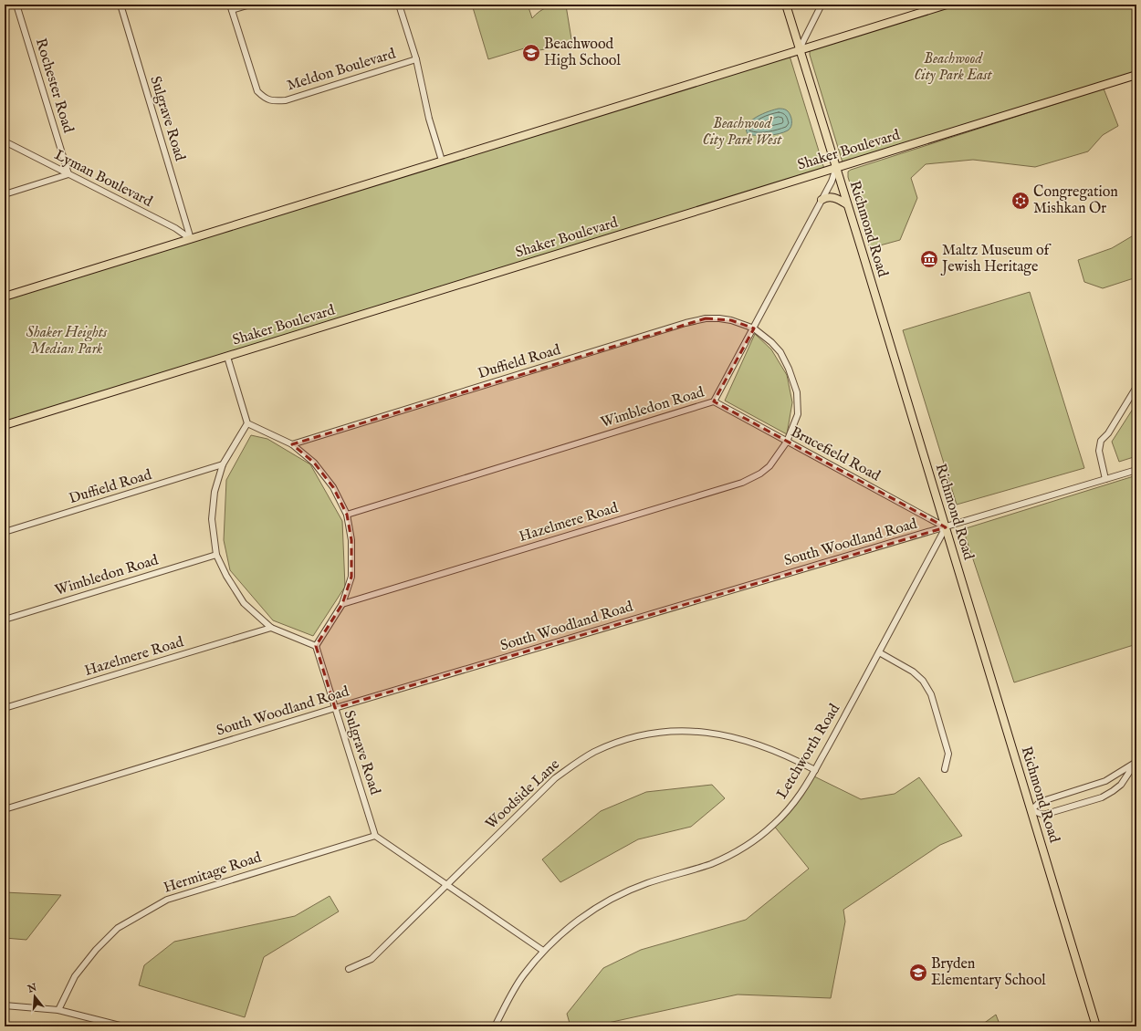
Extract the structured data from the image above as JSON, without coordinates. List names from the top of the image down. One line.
{"streets":{"main road":["Shaker Boulevard","Richmond Road"],"street":["Meldon Boulevard","Rochester Road","Sulgrave Road","Lyman Boulevard","Duffield Road","Wimbledon Road","Brucefield Road","Hazelmere Road","South Woodland Road","Letchworth Road","Woodside Lane","Hermitage Road"]},"crossings":[["Rochester Road","Lyman Boulevard"],["Sulgrave Road","Lyman Boulevard"],["Sulgrave Road","South Woodland Road"],["Sulgrave Road","Hermitage Road"],["Shaker Boulevard","Richmond Road"],["Shaker Boulevard","Wimbledon Road"],["Richmond Road","Wimbledon Road"],["Richmond Road","Brucefield Road"],["Richmond Road","South Woodland Road"],["Richmond Road","Letchworth Road"],["Duffield Road","Wimbledon Road"],["Duffield Road","Brucefield Road"],["Duffield Road","Hazelmere Road"],["Wimbledon Road","Brucefield Road"],["Brucefield Road","Hazelmere Road"],["Brucefield Road","South Woodland Road"],["Brucefield Road","Letchworth Road"],["South Woodland Road","Letchworth Road"],["Letchworth Road","Woodside Lane"]],"parks":["Beachwood City Park East","Beachwood City Park West","Shaker Heights Median Park"],"places":{"school or university":["Beachwood High School","Bryden Elementary School"],"synagogue":["Congregation Mishkan Or"],"museum":["Maltz Museum of Jewish Heritage"]},"north":"top"}
